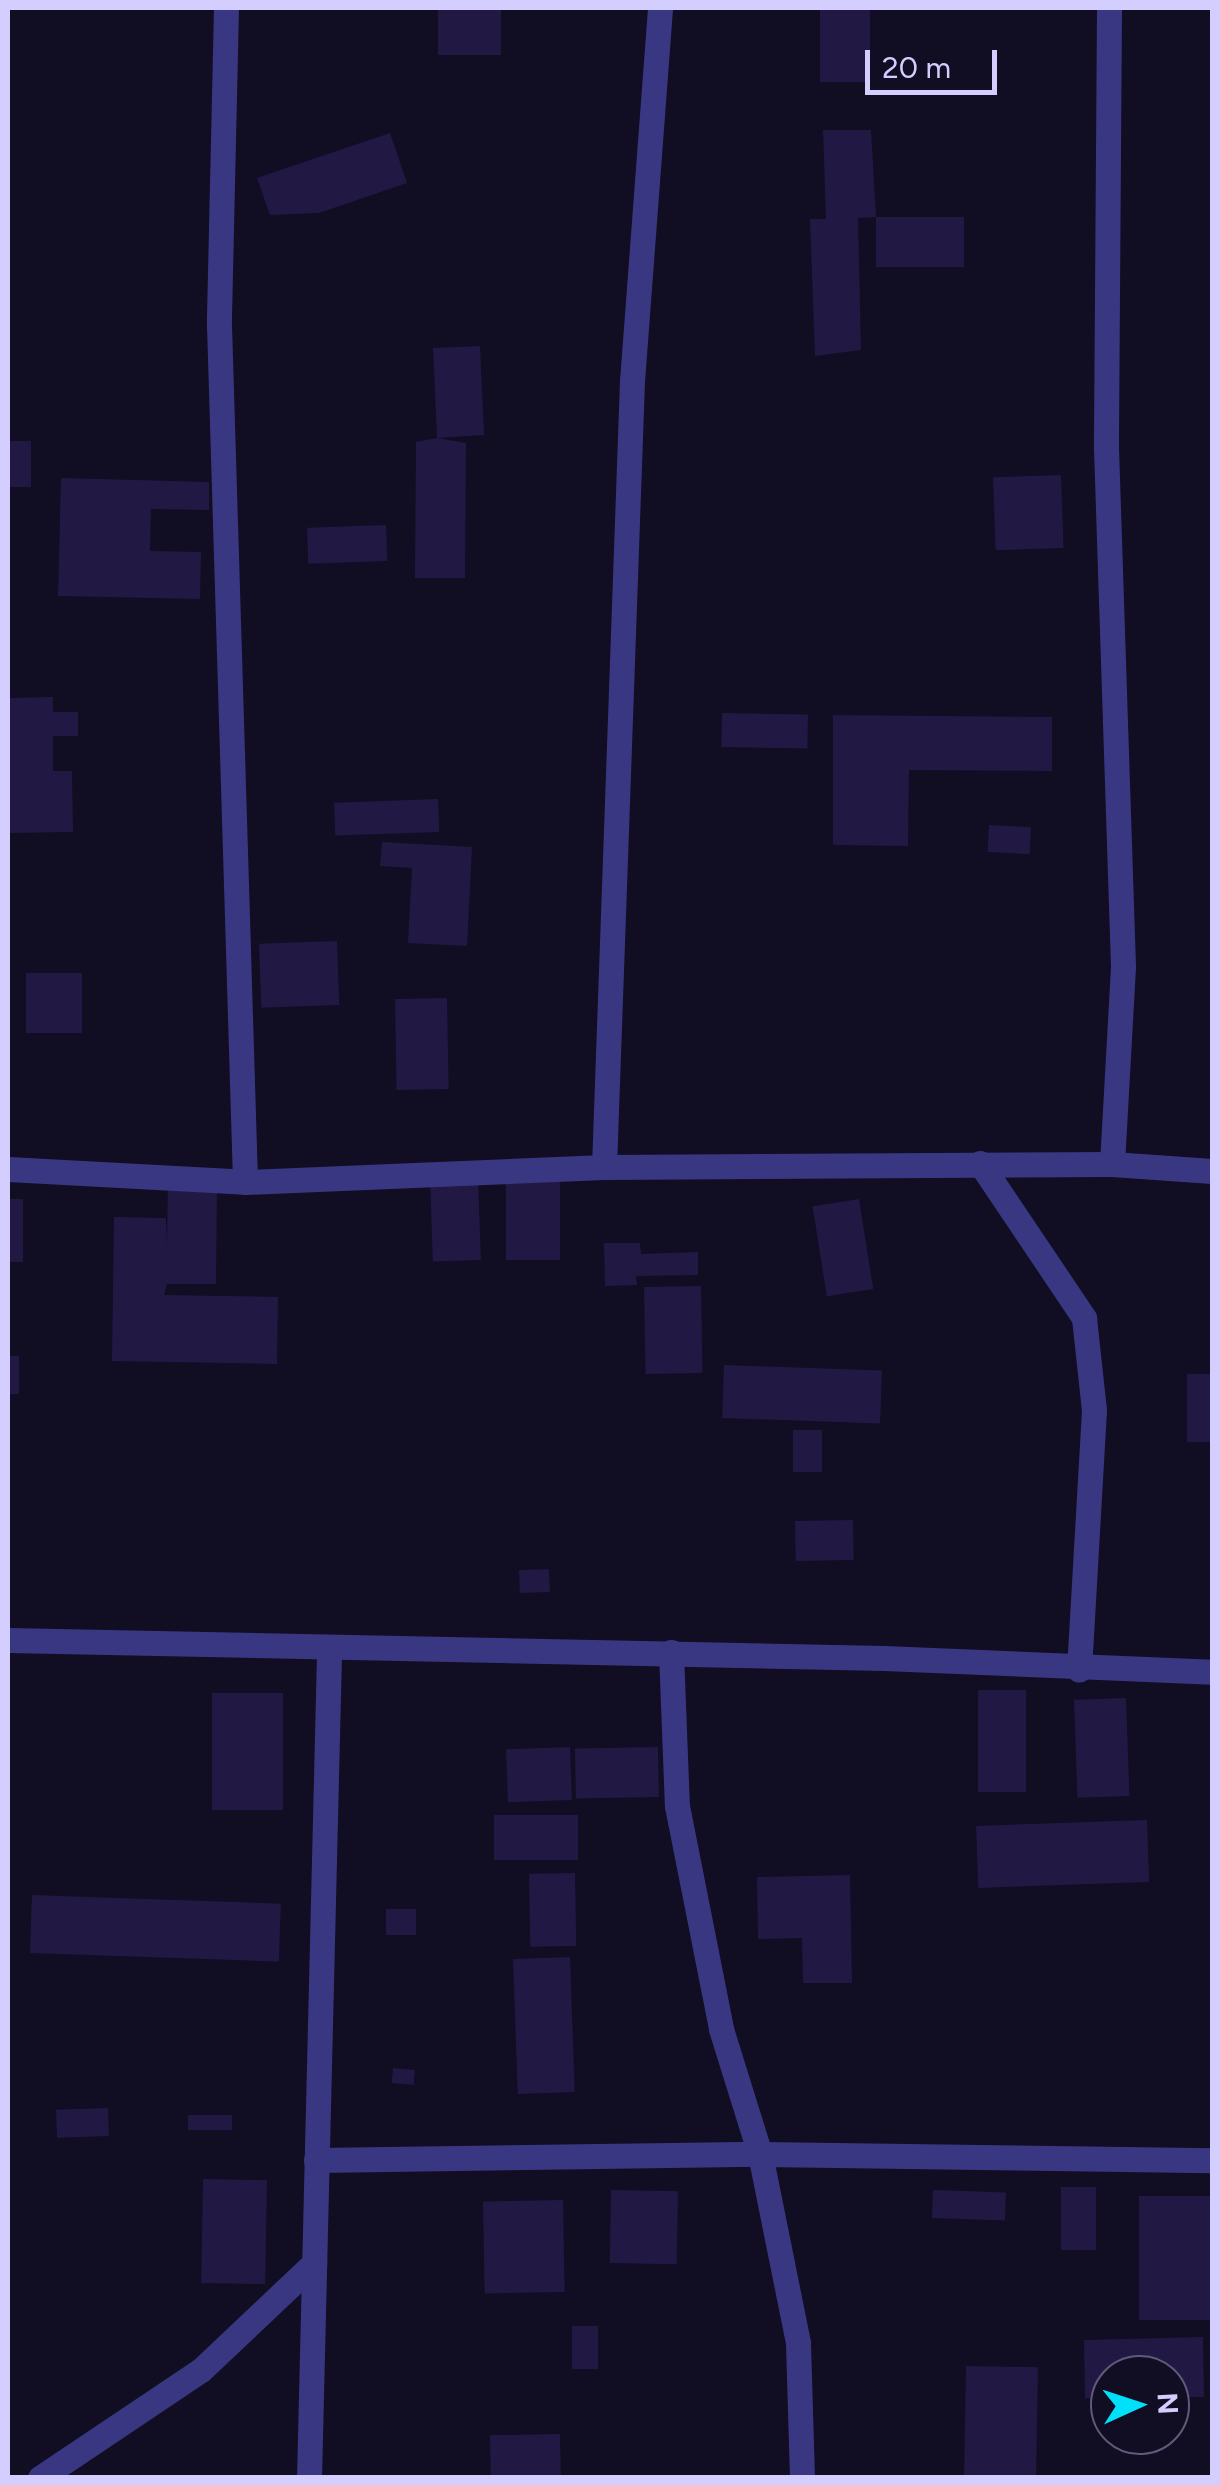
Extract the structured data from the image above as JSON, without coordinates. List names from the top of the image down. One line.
{"scale_bar":"20 m","north":"right"}
